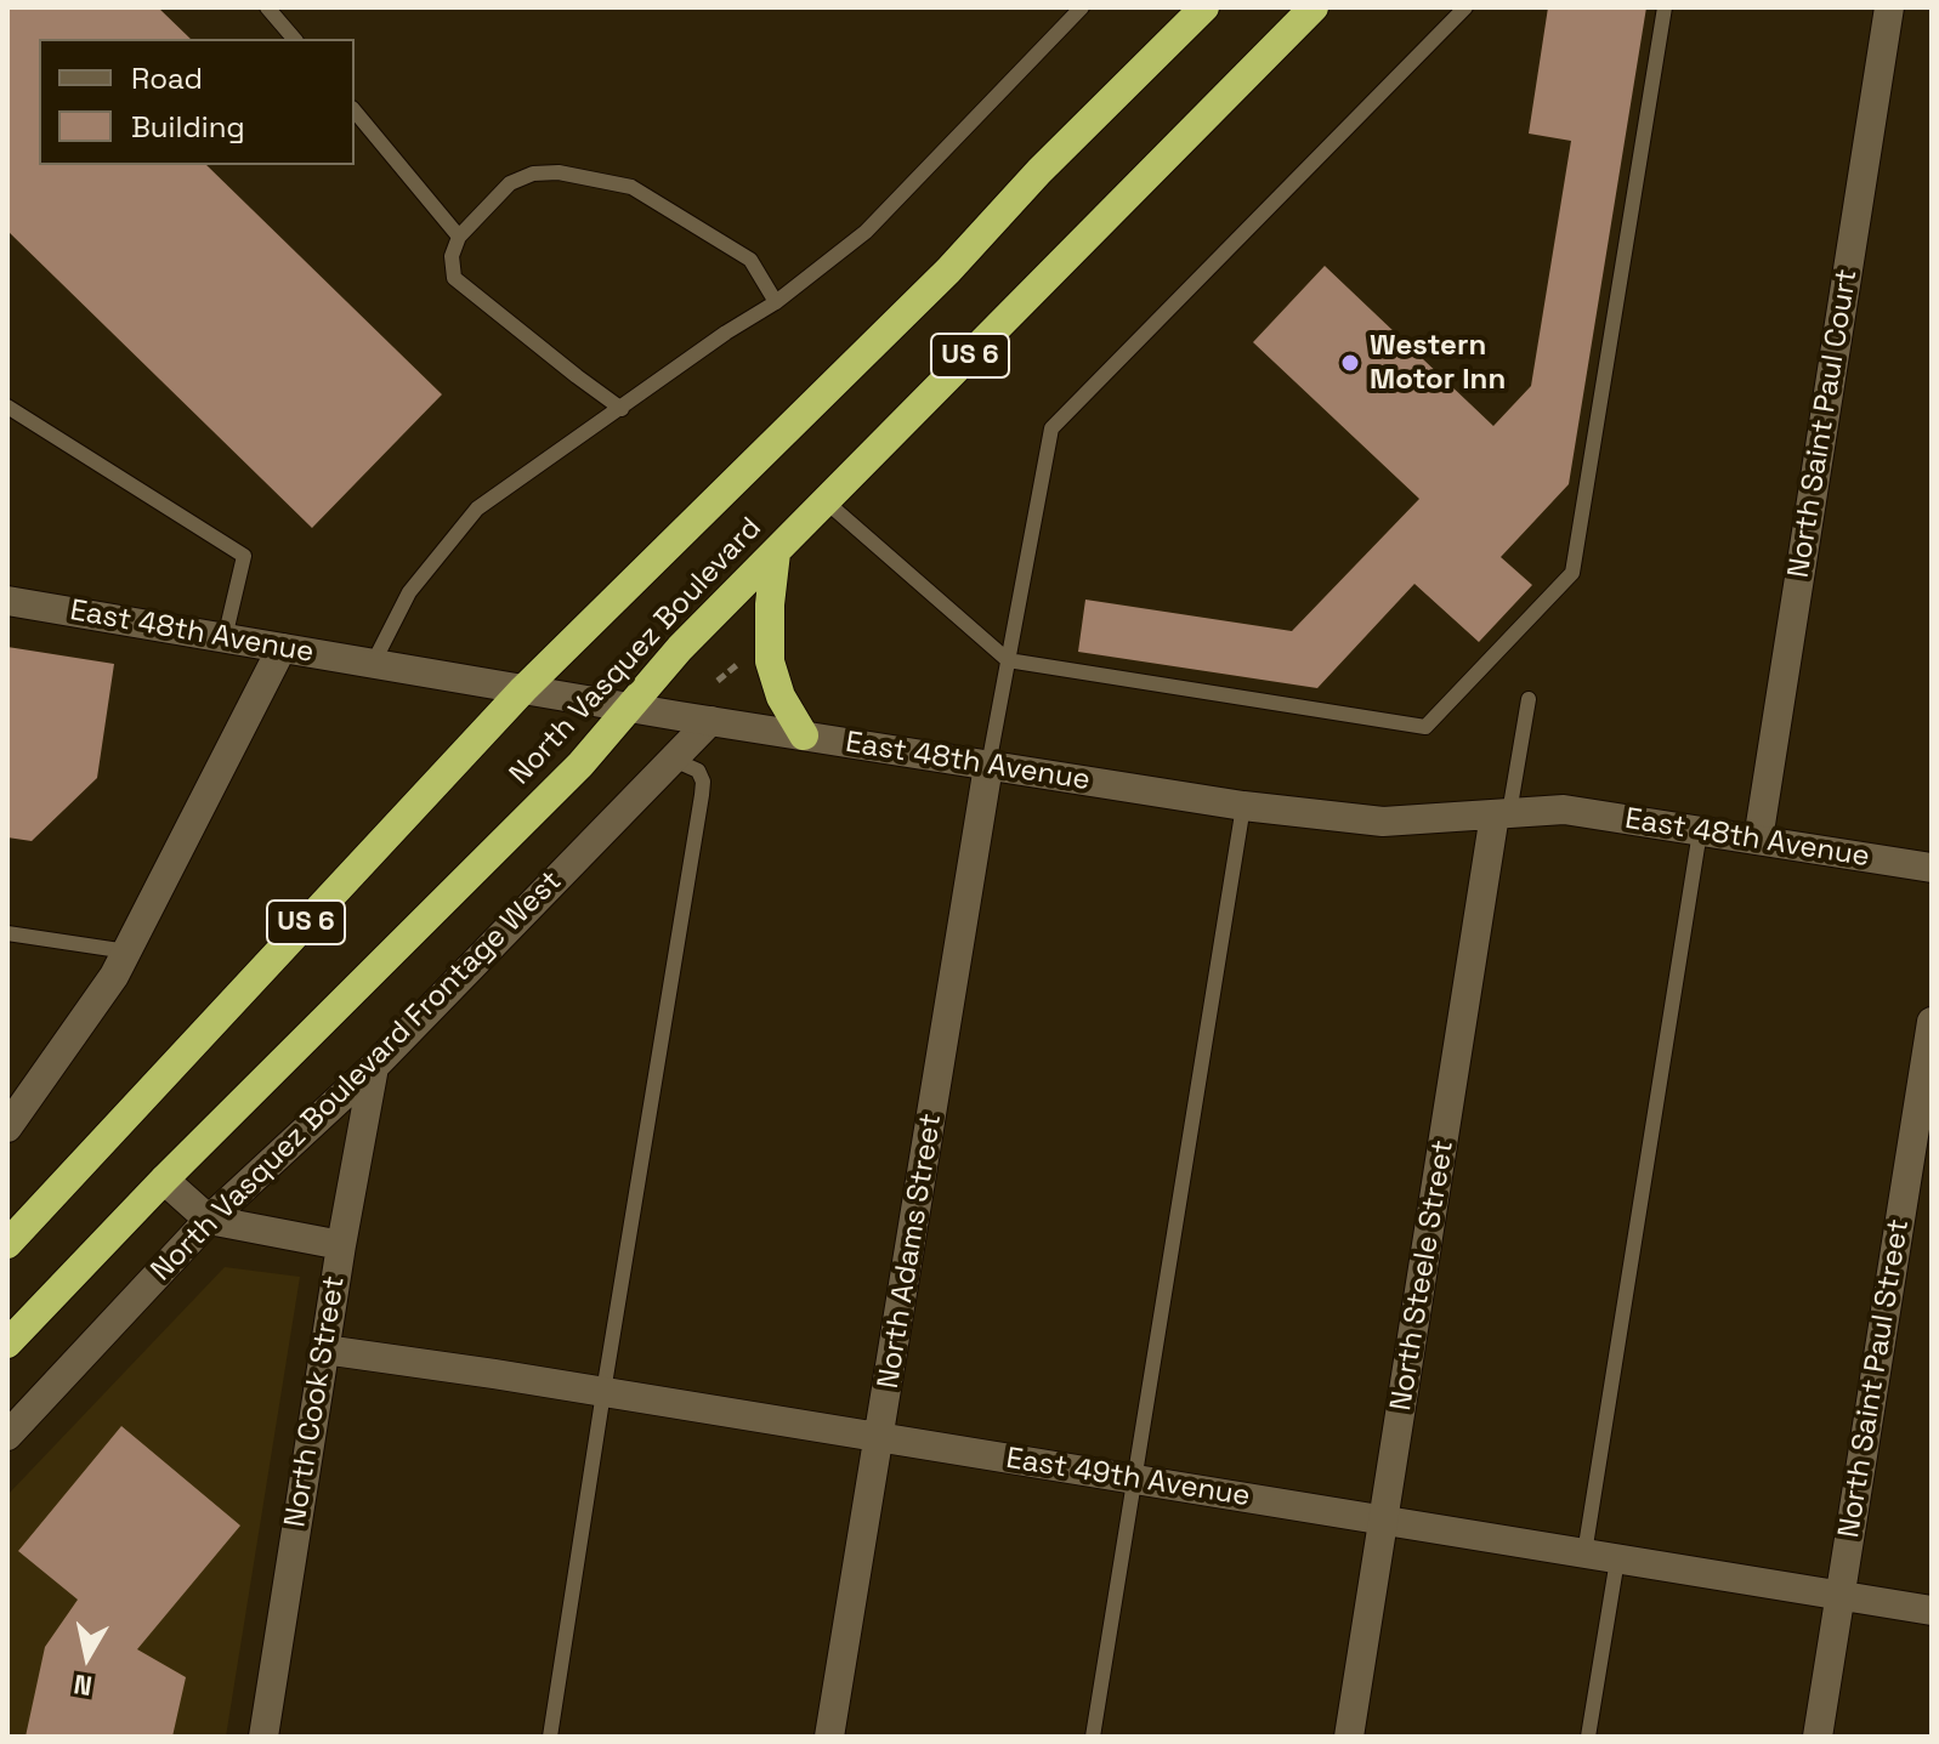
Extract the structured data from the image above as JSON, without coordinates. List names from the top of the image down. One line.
{"streets":{"highway":["US 6","North Vasquez Boulevard"],"street":["North Saint Paul Court","East 48th Avenue","North Vasquez Boulevard Frontage West","North Adams Street","North Steele Street","North Saint Paul Street","North Cook Street","East 49th Avenue"]},"crossings":[["North Saint Paul Court","East 48th Avenue"],["East 48th Avenue","North Vasquez Boulevard"],["East 48th Avenue","North Vasquez Boulevard Frontage West"],["East 48th Avenue","North Adams Street"],["East 48th Avenue","North Steele Street"],["North Vasquez Boulevard Frontage West","North Cook Street"],["North Adams Street","East 49th Avenue"],["North Steele Street","East 49th Avenue"],["North Saint Paul Street","East 49th Avenue"],["North Cook Street","East 49th Avenue"]],"places":["Western Motor Inn"],"legend":["Road","Building"],"north":"bottom"}
